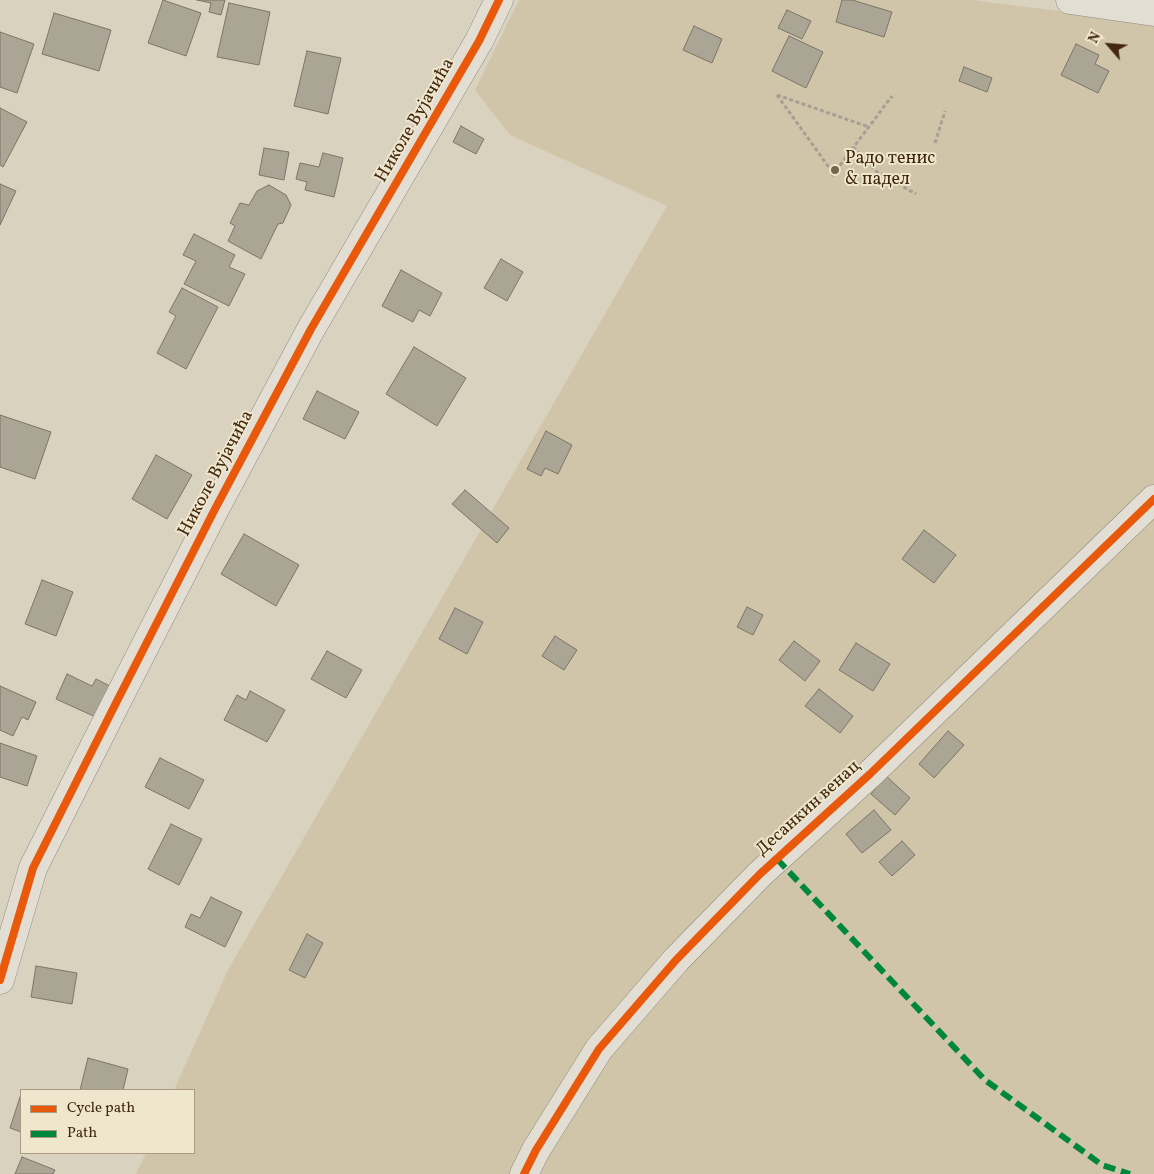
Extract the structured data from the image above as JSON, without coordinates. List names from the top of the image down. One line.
{"streets":{"street":["Николе Вујачића","Десанкин венац"]},"places":["Радо тенис & падел"],"legend":["Cycle path","Path"],"north":"top left"}
